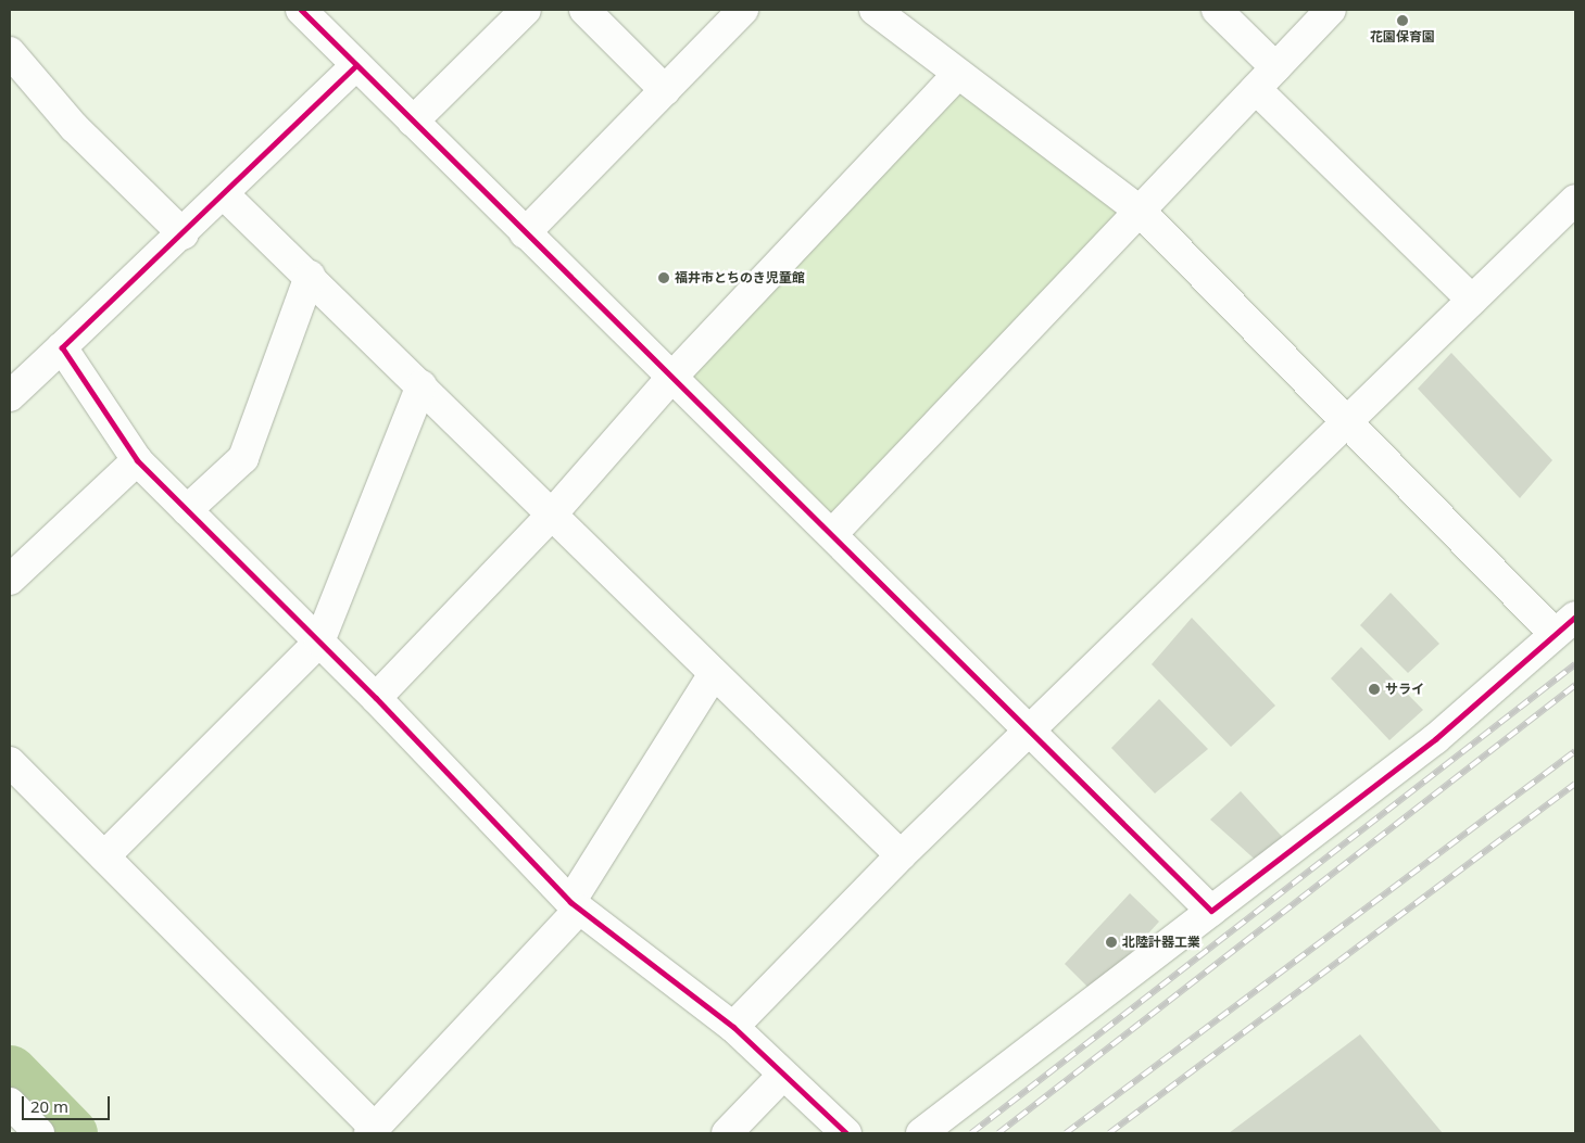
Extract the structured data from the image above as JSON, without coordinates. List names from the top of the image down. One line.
{"places":["花園保育園","福井市とちのき児童館","サライ","北陸計器工業"],"scale_bar":"20 m"}
